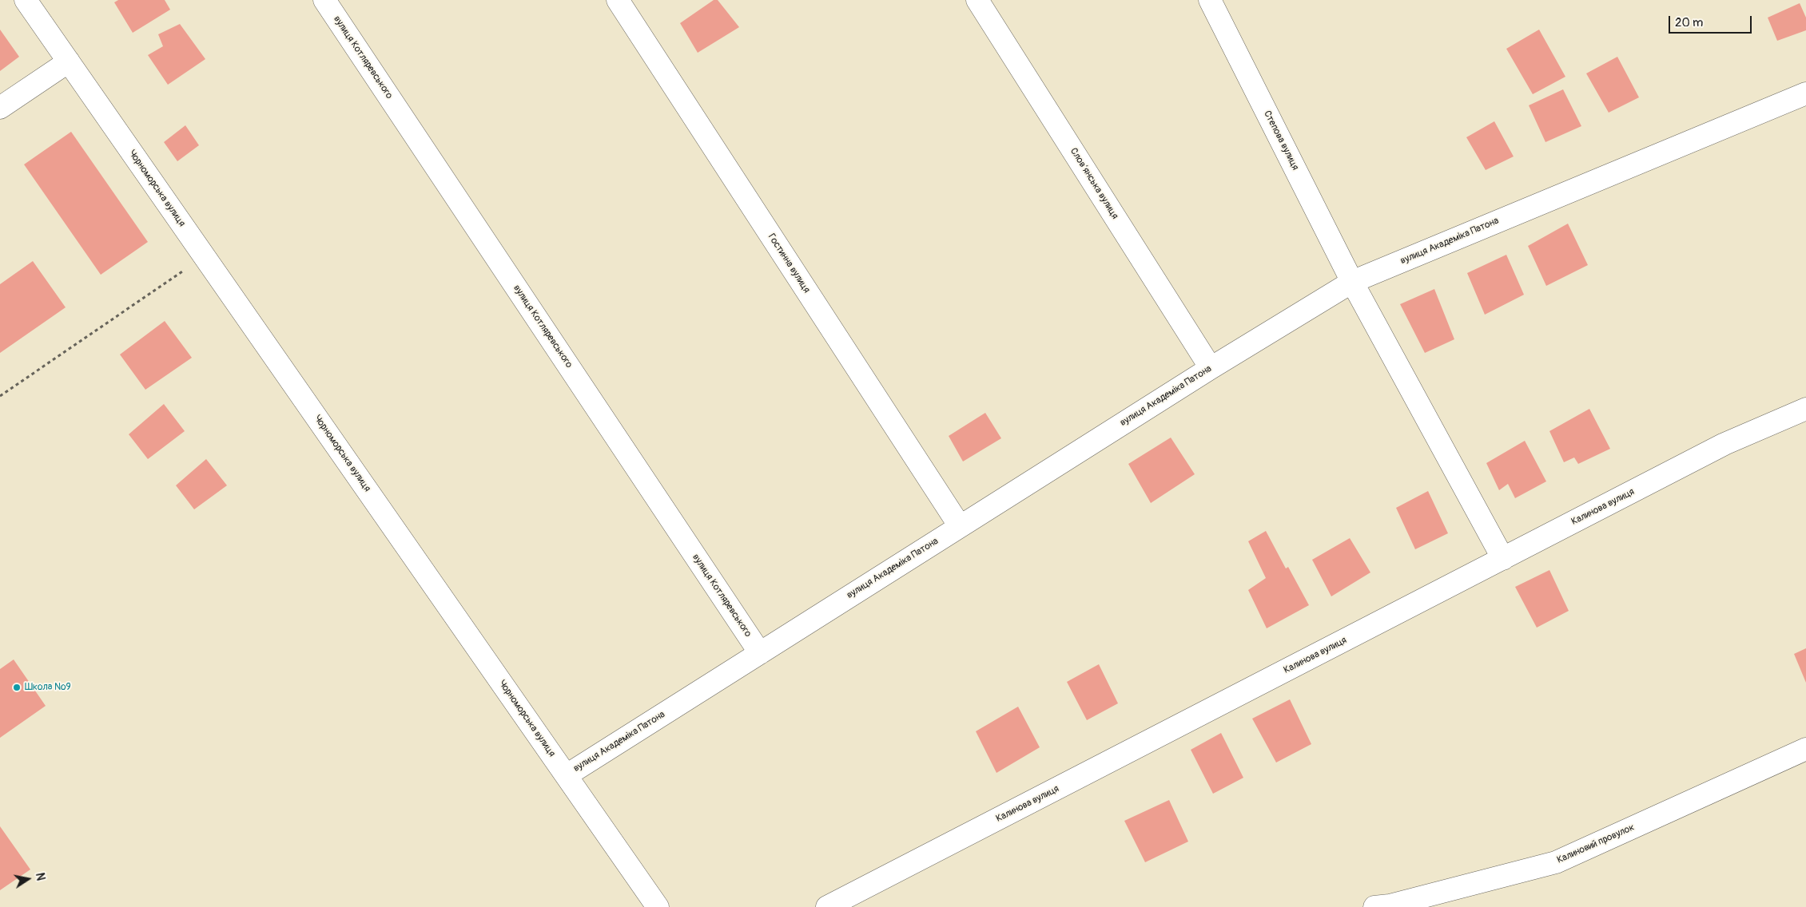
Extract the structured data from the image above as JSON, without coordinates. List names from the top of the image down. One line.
{"streets":{"street":["вулиця Котляревського","Степова вулиця","Словʼянська вулиця","Чорноморська вулиця","вулиця Академіка Патона","Гостинна вулиця","Калинова вулиця","Калиновий провулок"]},"crossings":[["вулиця Котляревського","вулиця Академіка Патона"],["Степова вулиця","вулиця Академіка Патона"],["Степова вулиця","Калинова вулиця"],["Словʼянська вулиця","вулиця Академіка Патона"],["Чорноморська вулиця","вулиця Академіка Патона"],["вулиця Академіка Патона","Гостинна вулиця"]],"places":["Школа №9"],"scale_bar":"20 m","north":"right"}
